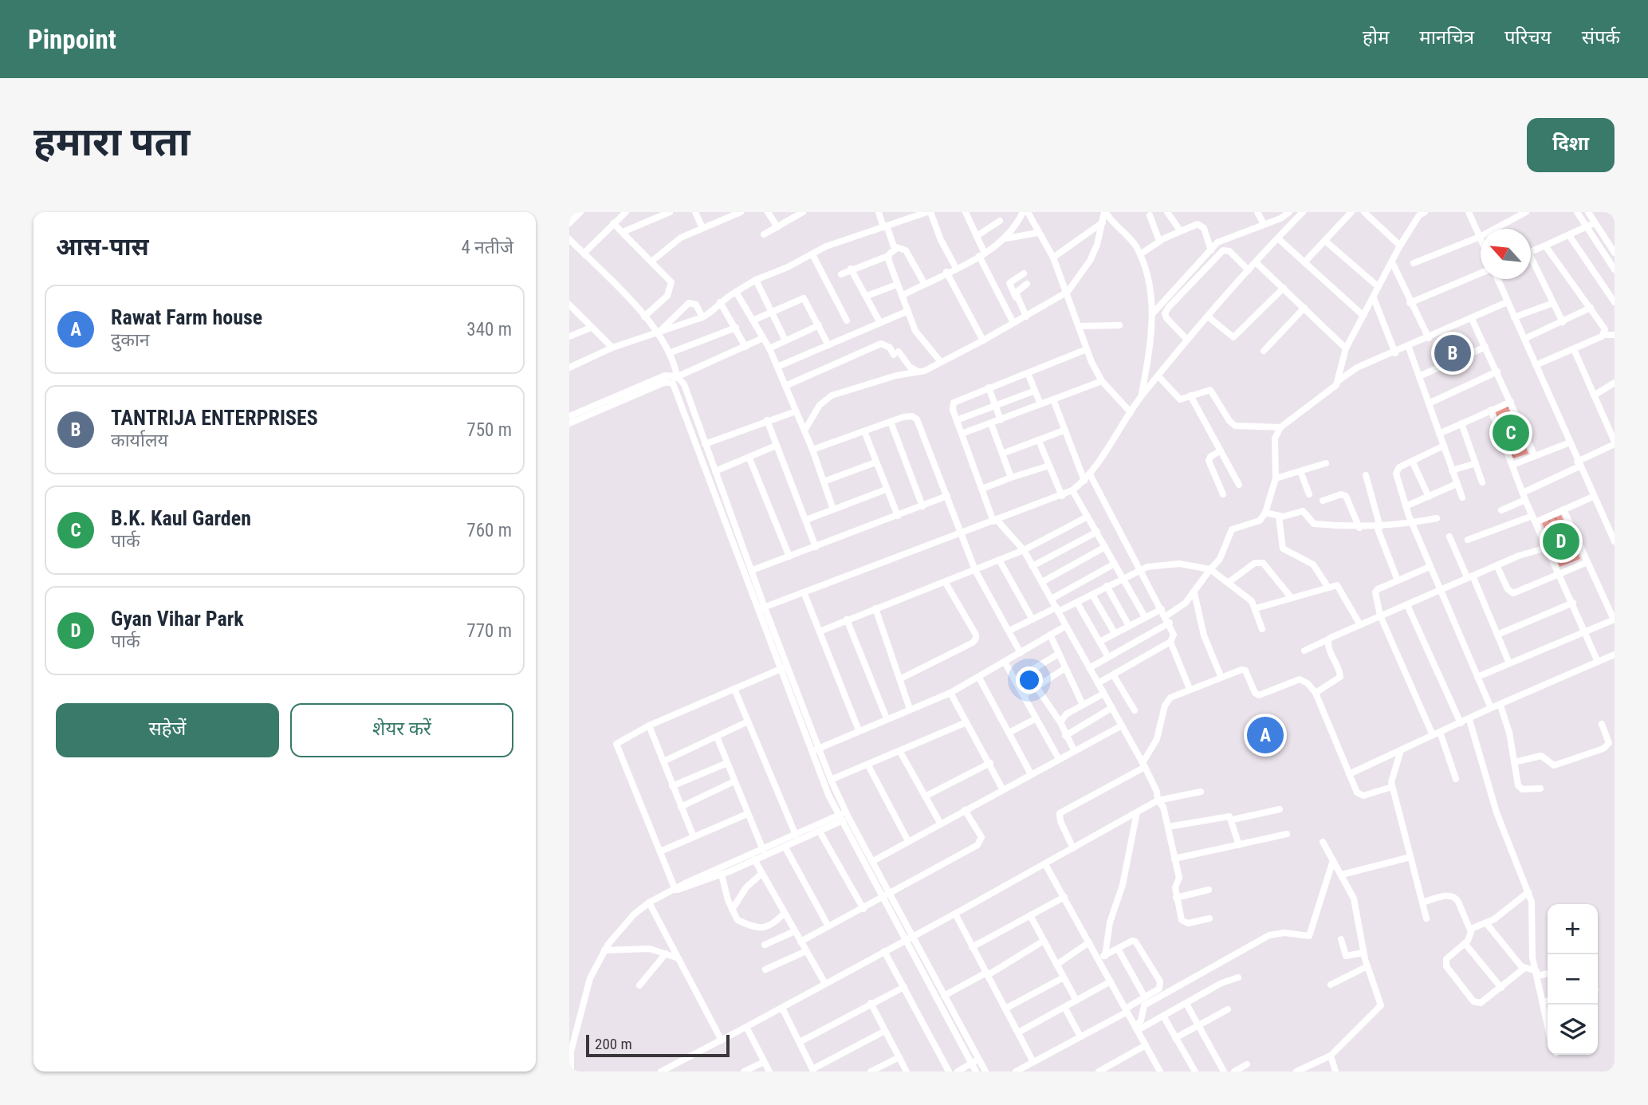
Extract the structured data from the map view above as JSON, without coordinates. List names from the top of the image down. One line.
{"scale_bar":"200 m","north":"top left","page":{"header":"Pinpoint","nav":["होम","मानचित्र","परिचय","संपर्क"],"buttons":["दिशा",["सहेजें","शेयर करें"]],"title":"हमारा पता","heading":["आस-पास","4 नतीजे"],"list":[{"mark":"A","name":"Rawat Farm house","note":"दुकान","value":"340 m"},{"mark":"B","name":"TANTRIJA ENTERPRISES","note":"कार्यालय","value":"750 m"},{"mark":"C","name":"B.K. Kaul Garden","note":"पार्क","value":"760 m"},{"mark":"D","name":"Gyan Vihar Park","note":"पार्क","value":"770 m"}],"pins":["B","C","D","A"],"map_buttons":["+","−"],"scale":"200 m"}}
